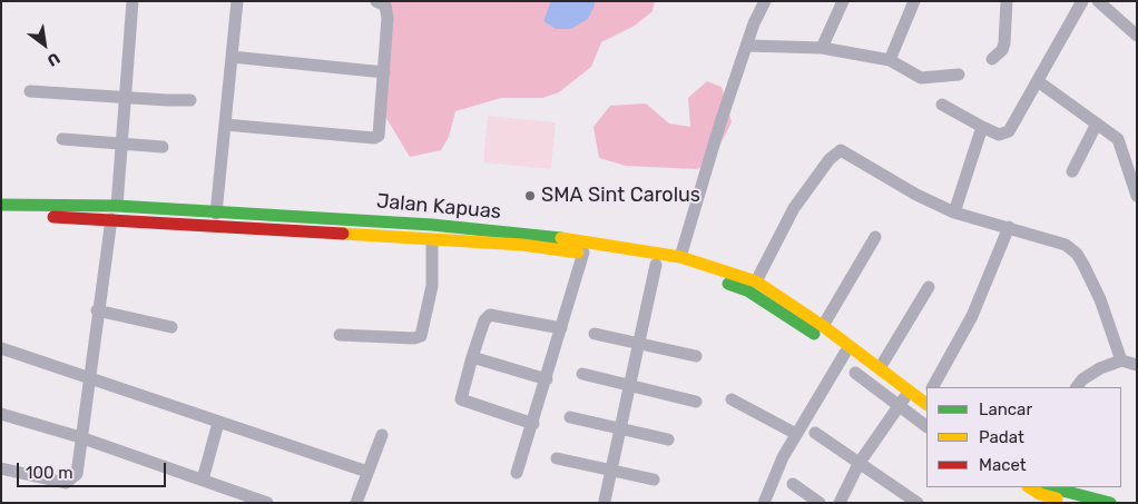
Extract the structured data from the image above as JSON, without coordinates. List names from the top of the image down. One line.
{"streets":{"street":["Jalan Kapuas"]},"places":["SMA Sint Carolus"],"legend":["Lancar","Padat","Macet"],"scale_bar":"100 m","north":"bottom right"}
